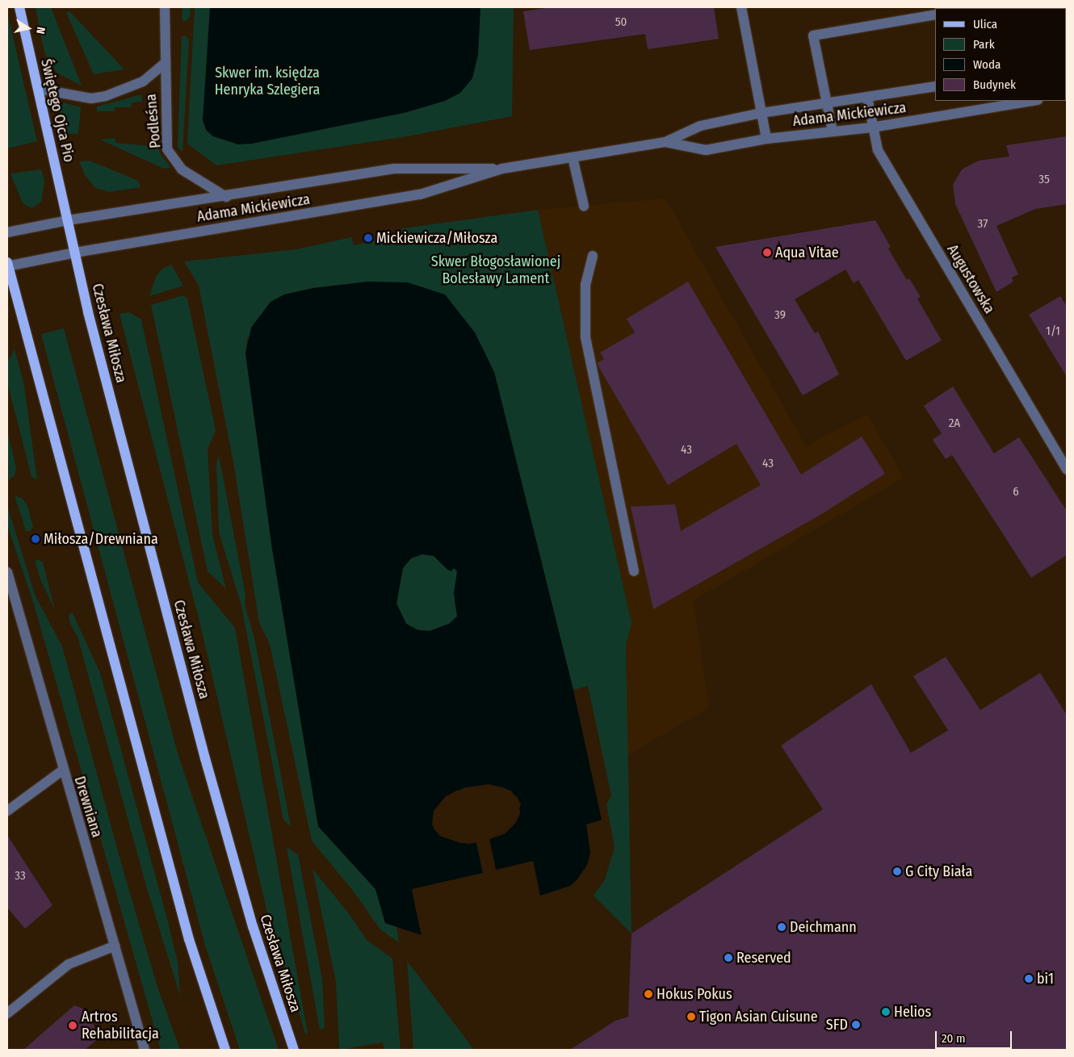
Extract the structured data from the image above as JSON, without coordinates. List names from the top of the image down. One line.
{"streets":{"main road":["Świętego Ojca Pio","Czesława Miłosza"],"street":["Adama Mickiewicza","Podleśna","Augustowska","Drewniana"]},"crossings":[["Świętego Ojca Pio","Adama Mickiewicza"],["Świętego Ojca Pio","Podleśna"],["Świętego Ojca Pio","Czesława Miłosza"],["Adama Mickiewicza","Podleśna"],["Adama Mickiewicza","Augustowska"],["Adama Mickiewicza","Czesława Miłosza"]],"parks":["Skwer im. księdza Henryka Szlegiera","Skwer Błogosławionej Bolesławy Lament"],"places":["Mickiewicza/Miłosza","Aqua Vitae","Miłosza/Drewniana","G City Biała","Deichmann","Reserved","bi1","Hokus Pokus","Helios","Tigon Asian Cuisune","SFD","Artros Rehabilitacja"],"house_numbers":["50","35","37","39","1/1","2A","43","43","6","33"],"legend":["Ulica","Park","Woda","Budynek"],"scale_bar":"20 m","north":"right"}
